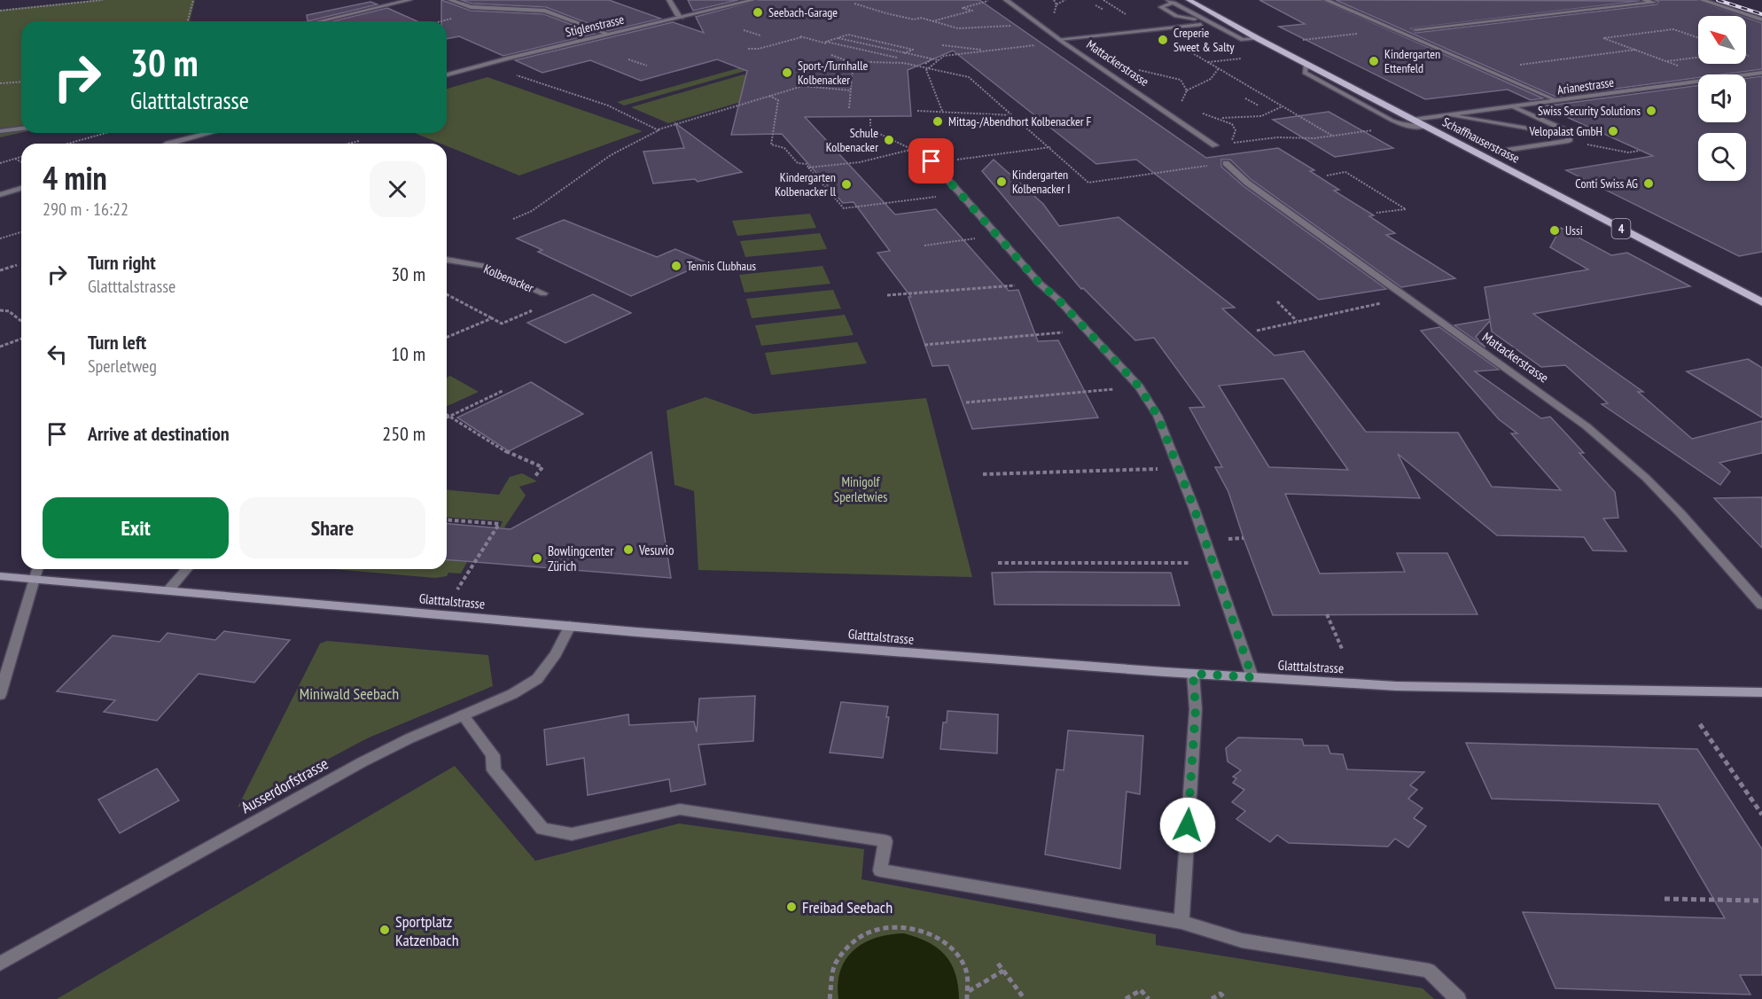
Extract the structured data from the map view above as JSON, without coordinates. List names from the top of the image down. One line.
{"streets":{"main road":["Schaffhauserstrasse","4","Glatttalstrasse"],"street":["Stiglenstrasse","Mattackerstrasse","Arianestrasse","Kolbenacker","Ausserdorfstrasse"]},"crossings":[["Arianestrasse","Schaffhauserstrasse"],["Glatttalstrasse","Ausserdorfstrasse"]],"parks":["Minigolf Sperletwies","Miniwald Seebach"],"places":["Seebach-Garage","Creperie Sweet & Salty","Kindergarten Ettenfeld","Sport-/Turnhalle Kolbenacker","Swiss Security Solutions","Mittag-/Abendhort Kolbenacker F","Velopalast GmbH","Schule Kolbenacker","Kindergarten Kolbenacker I","Conti Swiss AG","Kindergarten Kolbenacker ll","Ussi","Tennis Clubhaus","Vesuvio","Bowlingcenter Zürich","Freibad Seebach","Sportplatz Katzenbach"],"north":"top left","page":{"turn":["30 m","Glatttalstrasse"],"heading":["4 min","290 m · 16:22"],"list":[{"name":"Turn right","note":"Glatttalstrasse","value":"30 m"},{"name":"Turn left","note":"Sperletweg","value":"10 m"},{"name":"Arrive at destination","value":"250 m"}],"buttons":["Exit","Share"]}}
